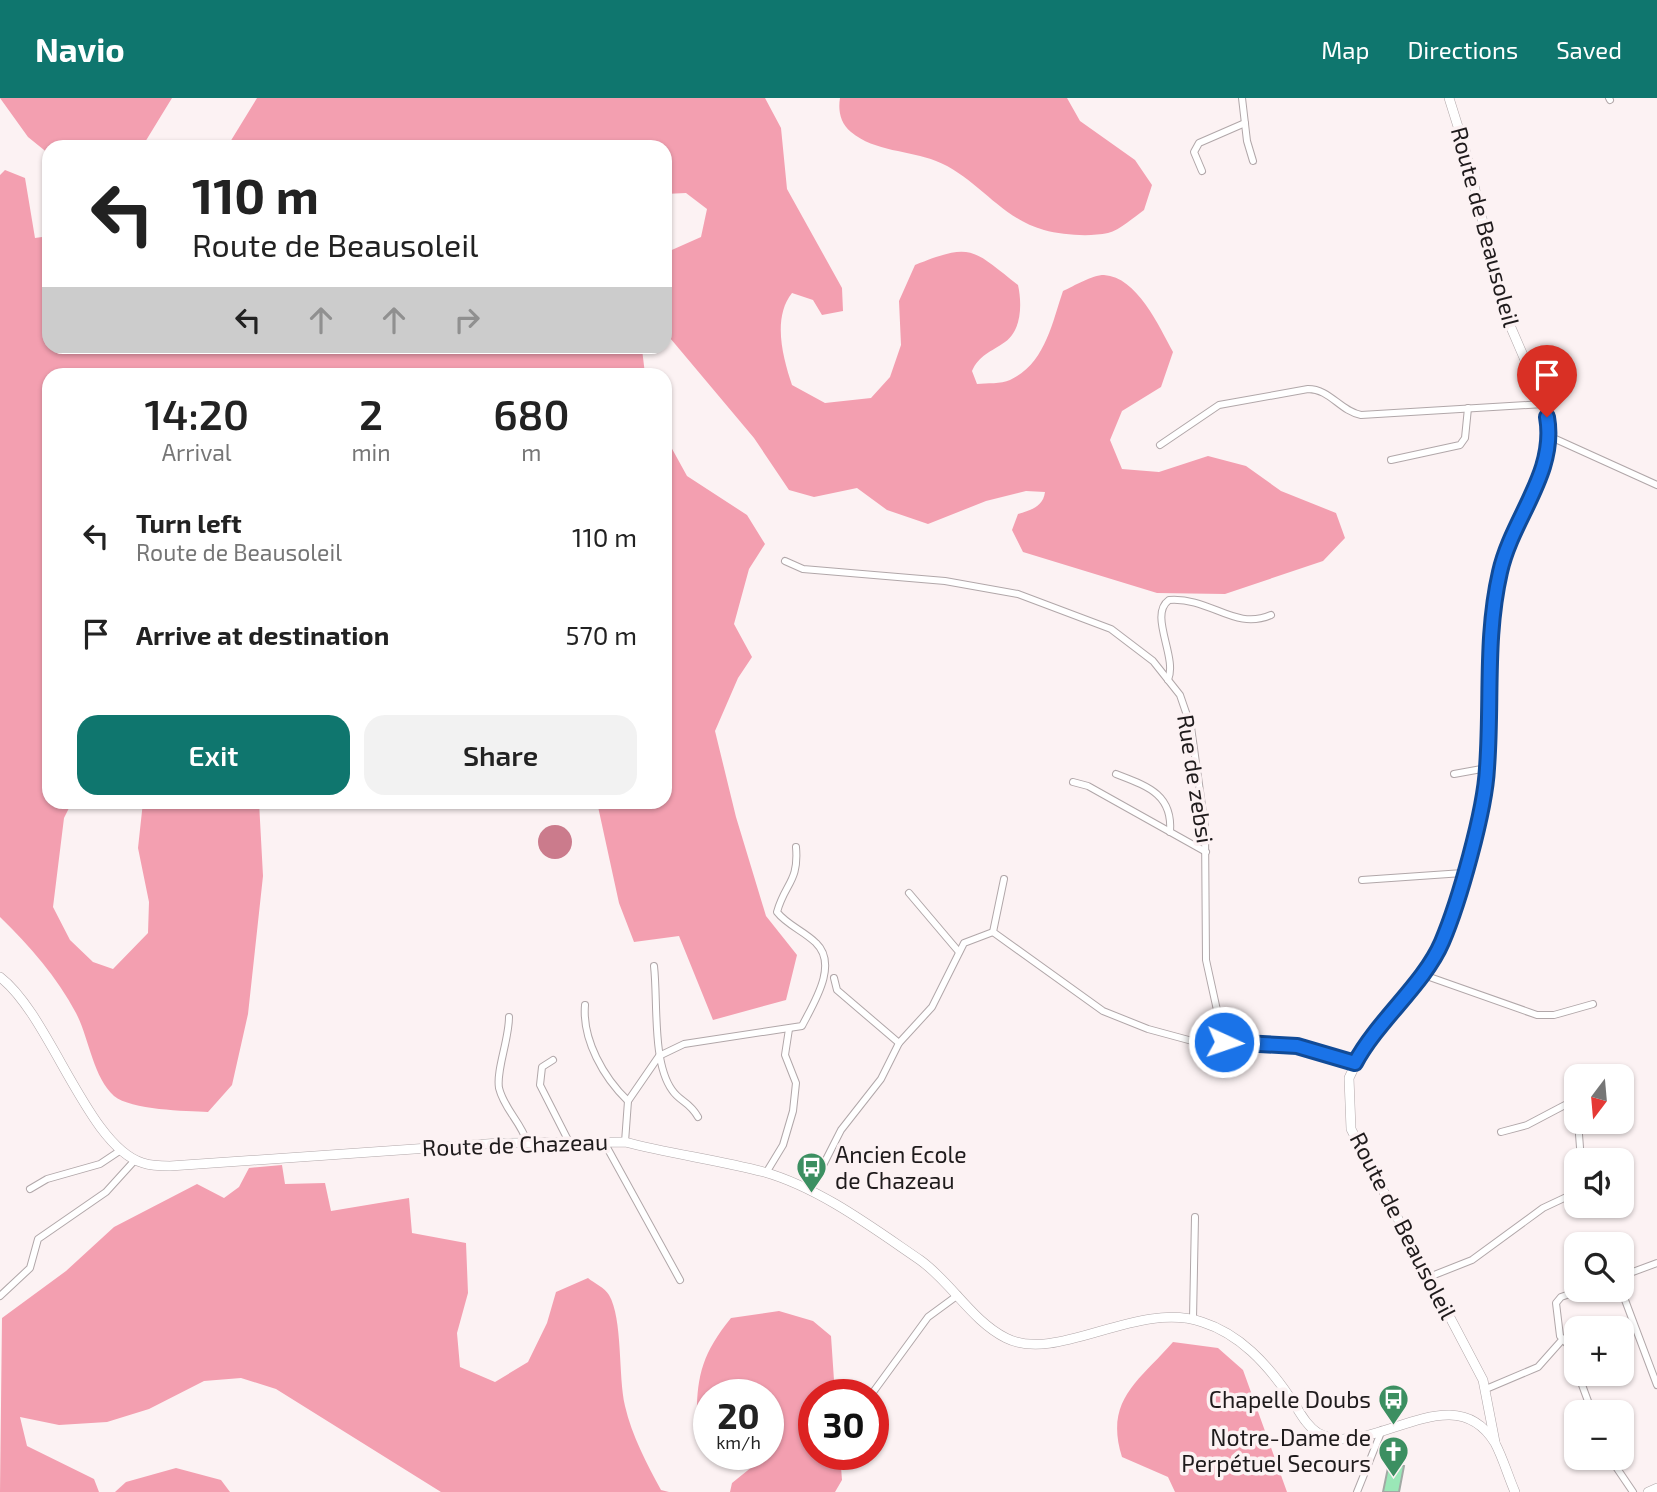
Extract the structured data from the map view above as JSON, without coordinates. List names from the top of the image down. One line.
{"streets":{"main road":["Route de Beausoleil","Route de Chazeau"],"street":["Rue de zebsi"]},"crossings":[["Route de Beausoleil","Route de Chazeau"]],"places":{"bus stop":["Ancien Ecole de Chazeau","Chapelle Doubs"],"church":["Notre-Dame de Perpétuel Secours"]},"north":"bottom","page":{"header":"Navio","nav":["Map","Directions","Saved"],"turn":["110 m","Route de Beausoleil"],"eta":["14:20","Arrival","2","min","680","m"],"list":[{"name":"Turn left","note":"Route de Beausoleil","value":"110 m"},{"name":"Arrive at destination","value":"570 m"}],"buttons":["Exit","Share"],"map_buttons":["+","−"],"speed":"20 km/h","limit":"30"}}
